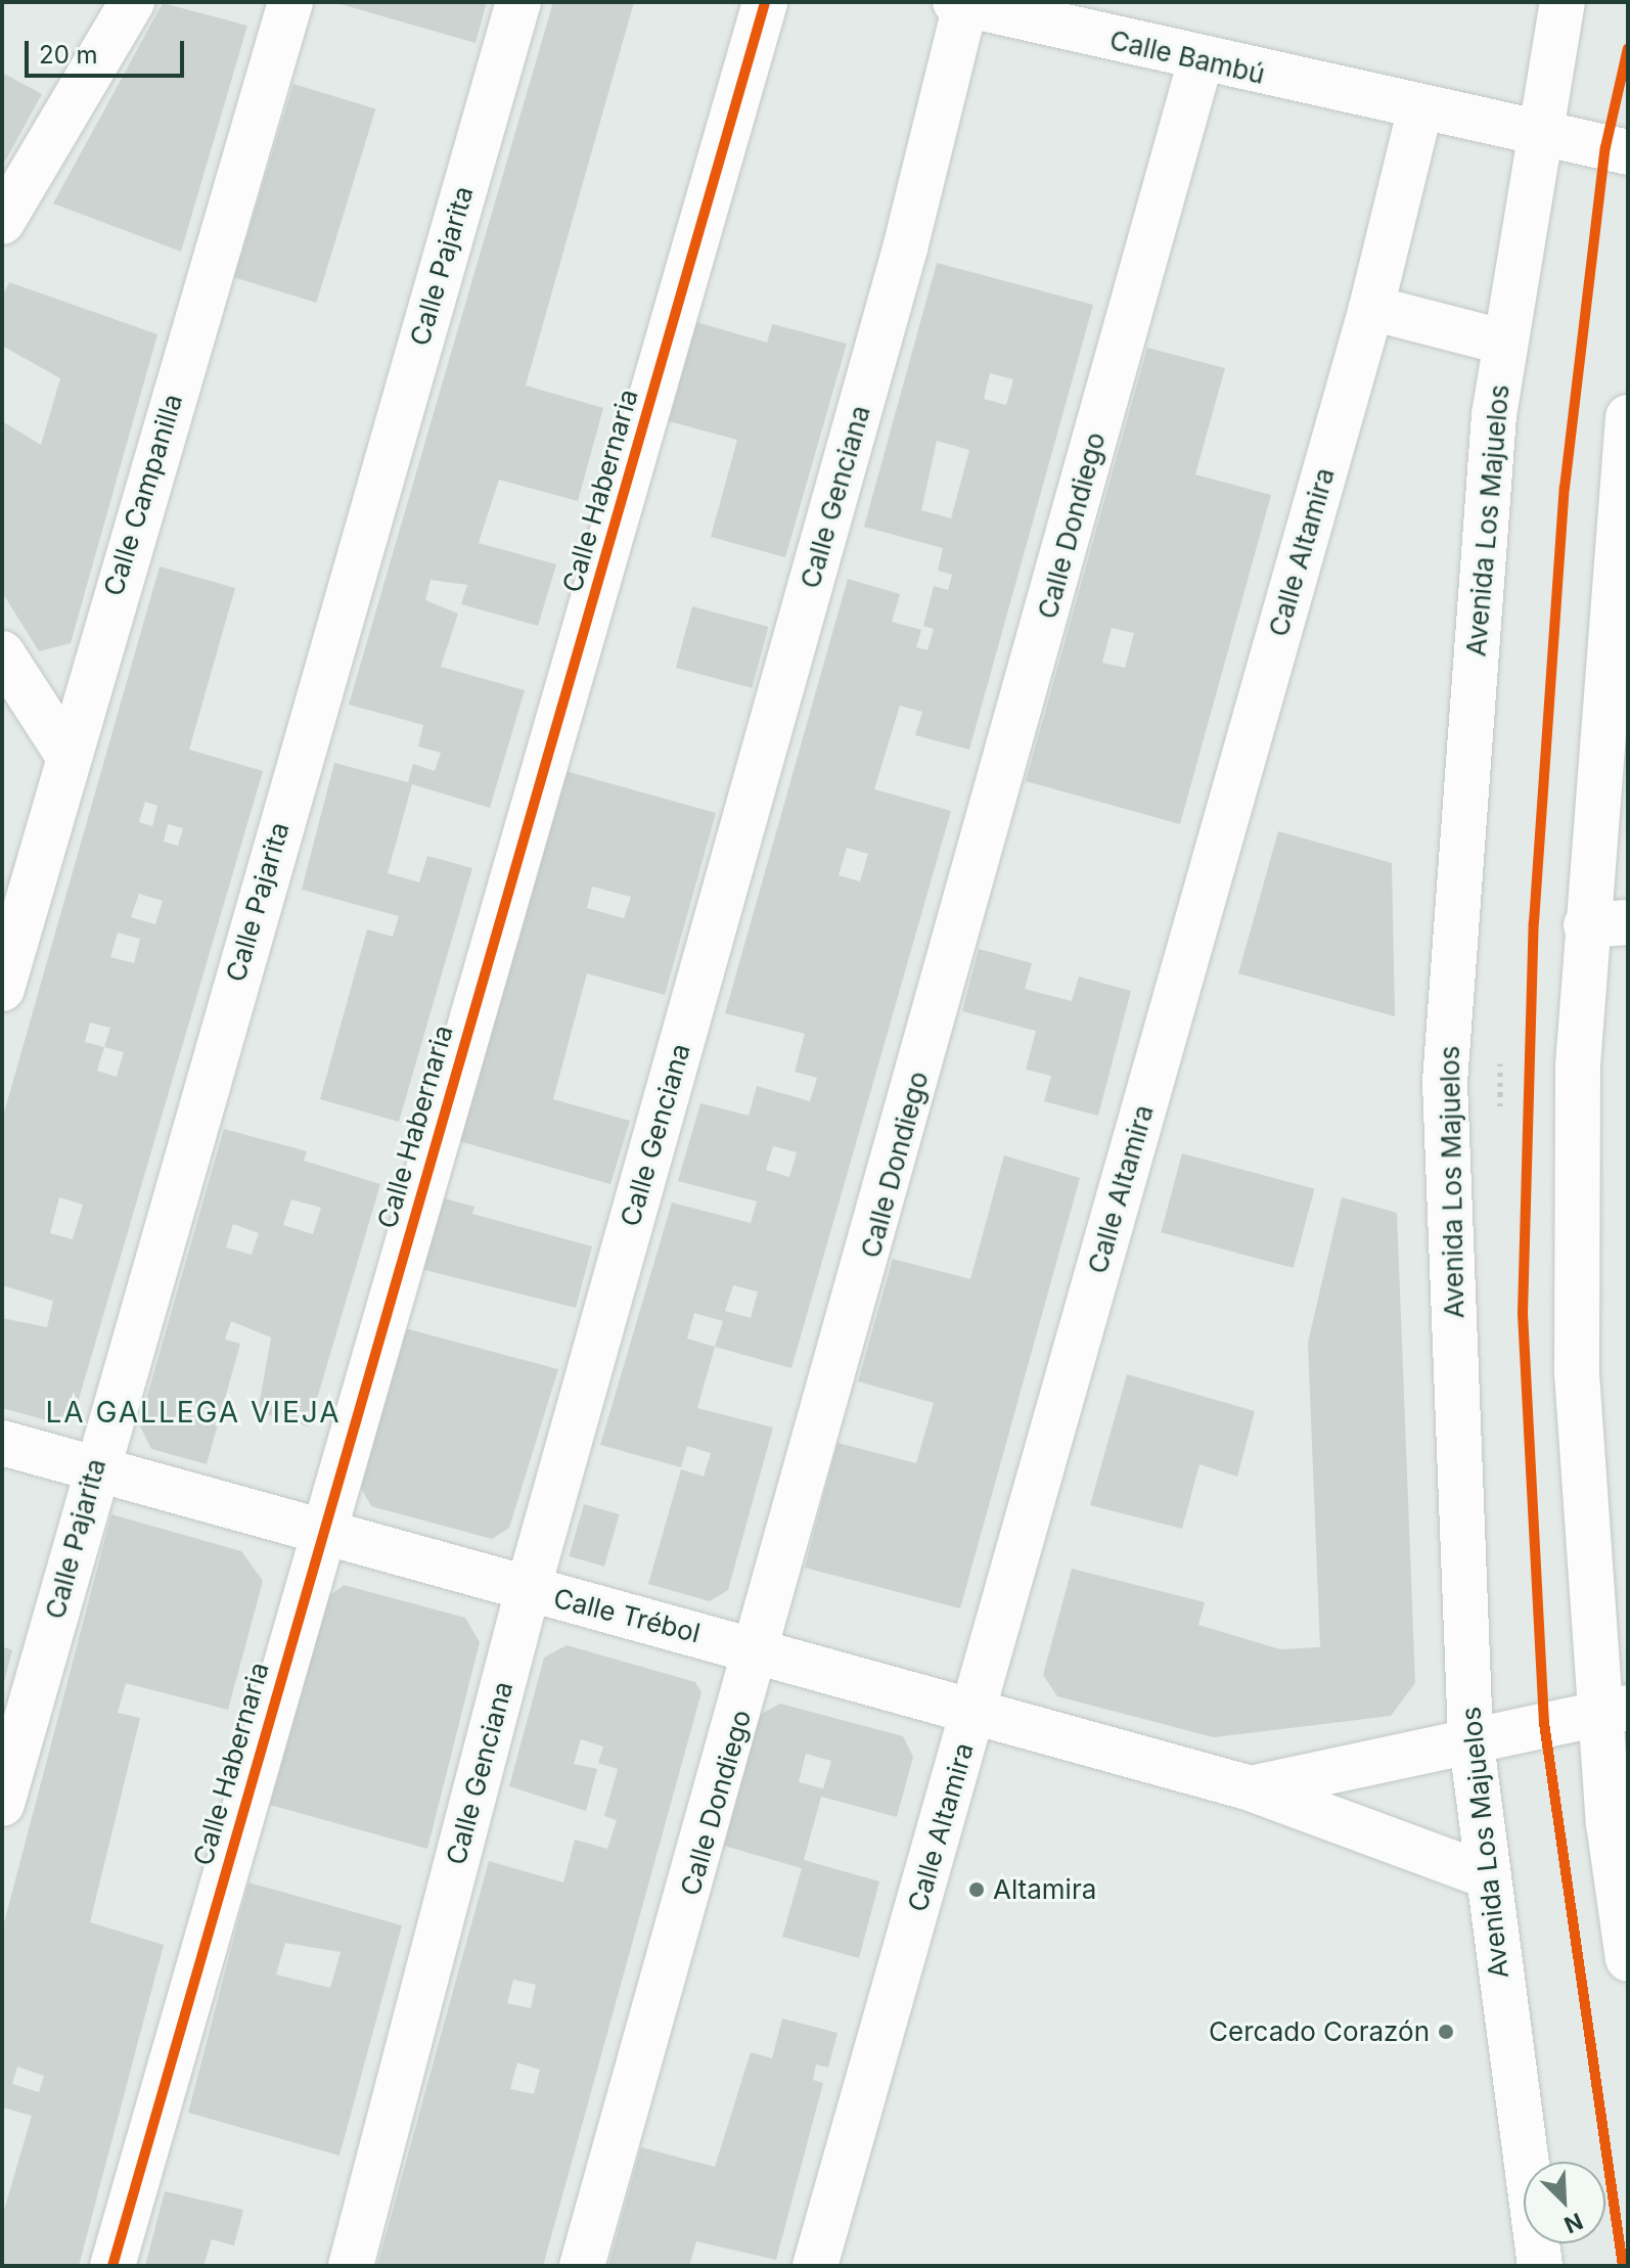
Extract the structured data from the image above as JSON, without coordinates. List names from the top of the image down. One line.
{"streets":{"street":["Calle Bambú","Calle Pajarita","Calle Habernaria","Calle Campanilla","Calle Genciana","Avenida Los Majuelos","Calle Dondiego","Calle Altamira","Calle Trébol"]},"crossings":[["Calle Bambú","Calle Genciana"],["Calle Bambú","Avenida Los Majuelos"],["Calle Bambú","Calle Dondiego"],["Calle Bambú","Calle Altamira"],["Calle Pajarita","Calle Trébol"],["Calle Habernaria","Calle Trébol"],["Calle Genciana","Calle Trébol"],["Avenida Los Majuelos","Calle Trébol"],["Calle Dondiego","Calle Trébol"],["Calle Altamira","Calle Trébol"]],"districts":["LA GALLEGA VIEJA"],"places":["Altamira","Cercado Corazón"],"scale_bar":"20 m","north":"bottom right"}
